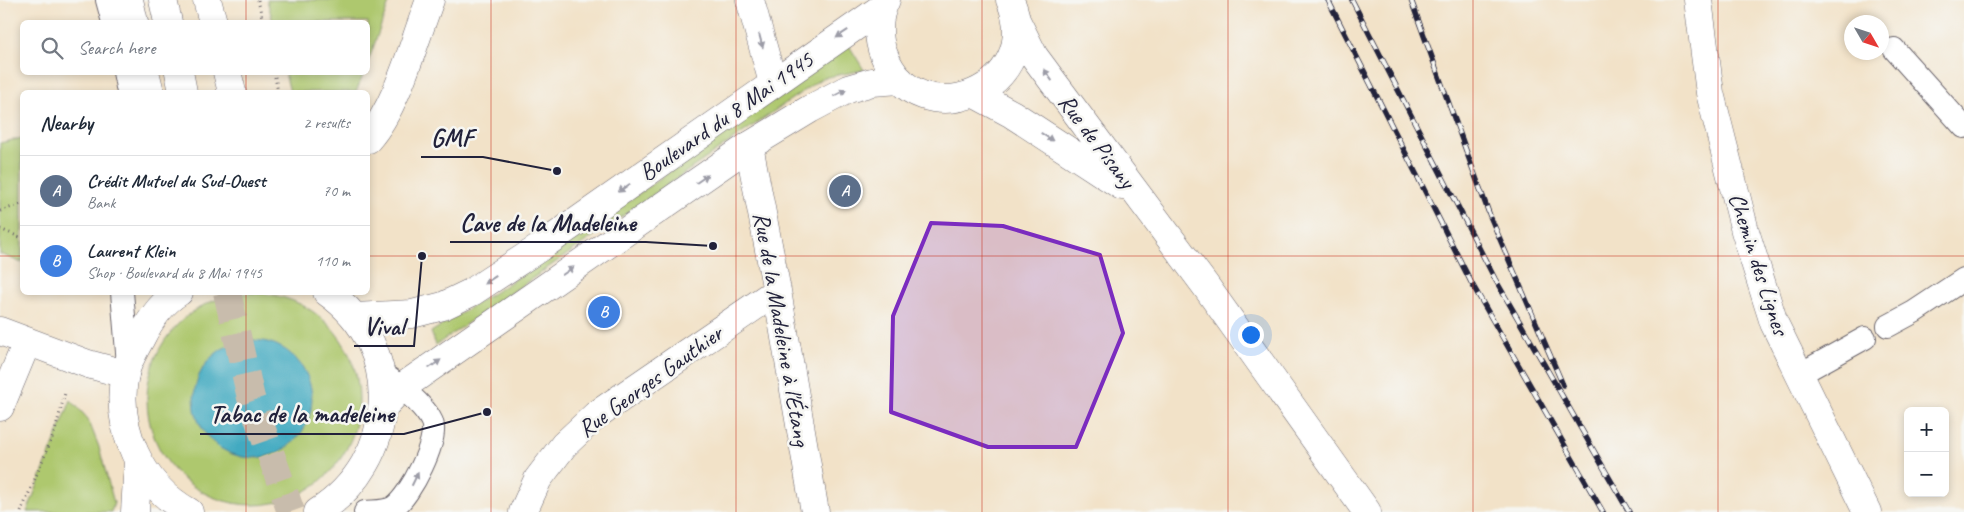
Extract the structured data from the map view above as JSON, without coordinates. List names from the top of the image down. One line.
{"streets":{"street":["Boulevard du 8 Mai 1945","Rue de Pisany","Chemin des Lignes","Rue de la Madeleine à l'Étang","Rue Georges Gauthier"]},"crossings":[["Boulevard du 8 Mai 1945","Rue de la Madeleine à l'Étang"],["Rue de la Madeleine à l'Étang","Rue Georges Gauthier"]],"places":["GMF","Cave de la Madeleine","Vival","Tabac de la madeleine"],"north":"bottom right","page":{"search":"Search here","heading":["Nearby","2 results"],"list":[{"mark":"A","name":"Crédit Mutuel du Sud-Ouest","note":"Bank","value":"70 m"},{"mark":"B","name":"Laurent Klein","note":"Shop · Boulevard du 8 Mai 1945","value":"110 m"}],"pins":["A","B"],"map_buttons":["+","−"]}}
